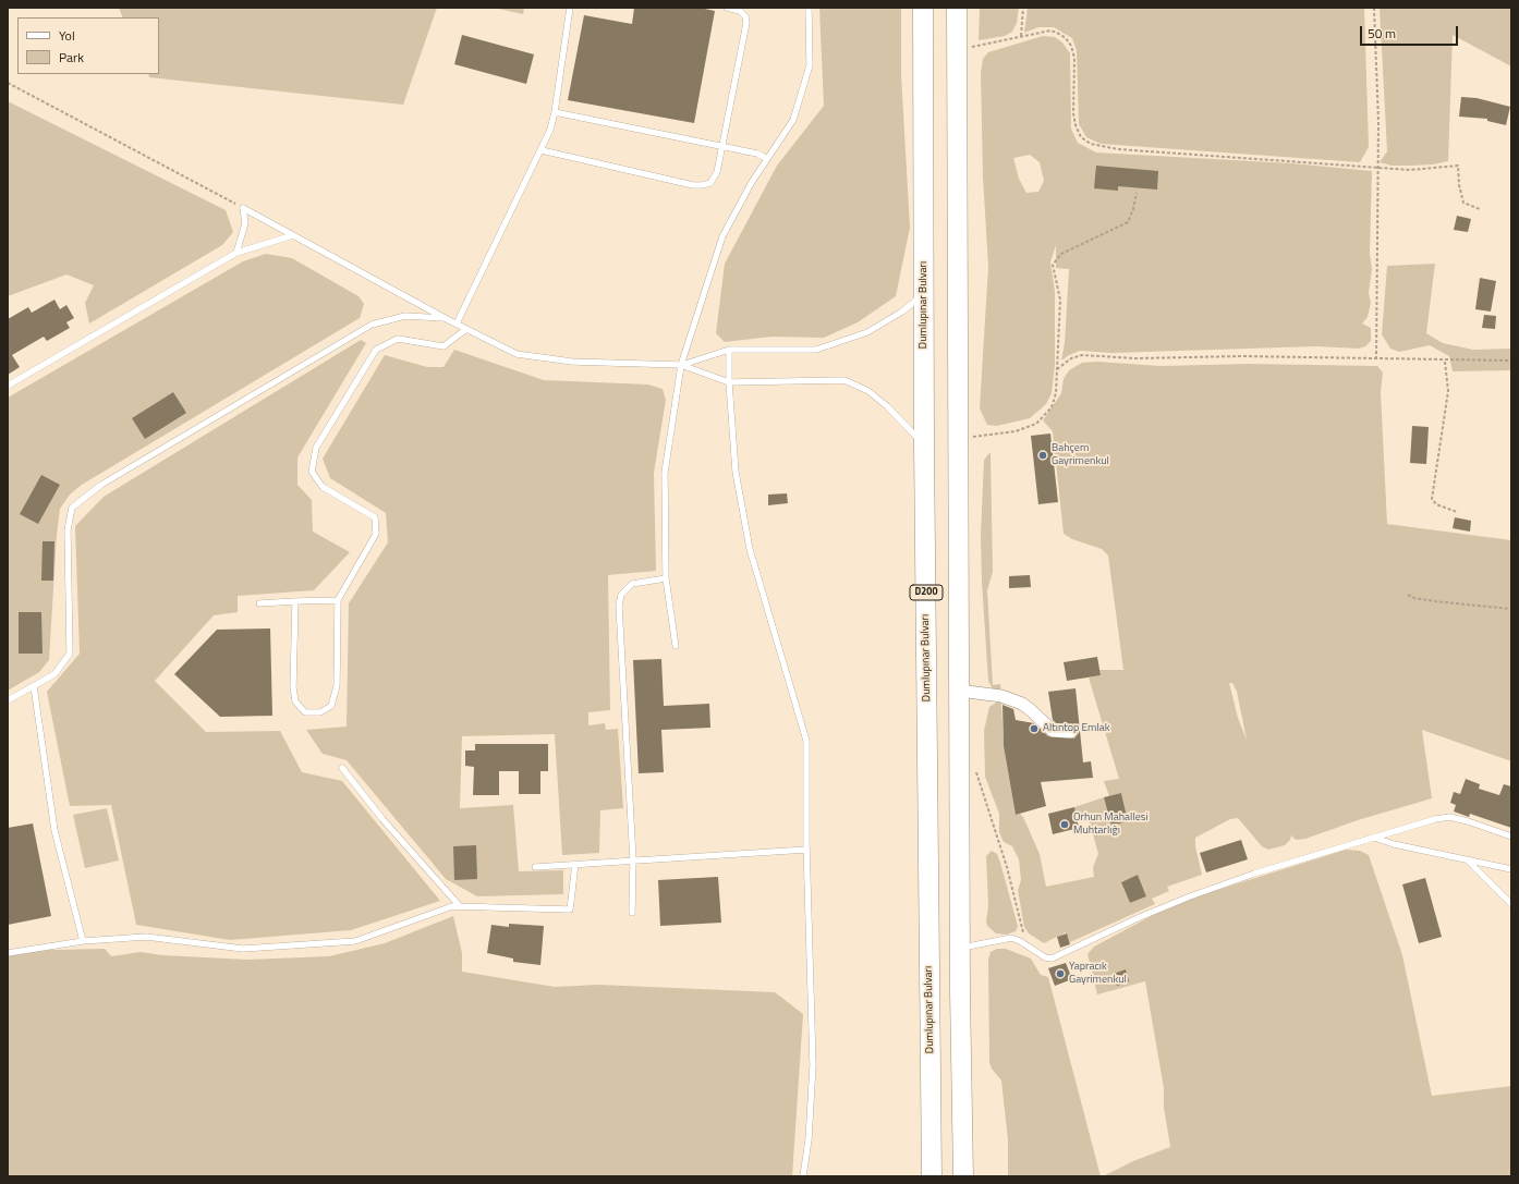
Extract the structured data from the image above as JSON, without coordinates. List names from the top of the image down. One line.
{"streets":{"highway":["Dumlupınar Bulvarı","D200"]},"places":["Bahçem Gayrimenkul","Altıntop Emlak","Orhun Mahallesi Muhtarlığı","Yapracık Gayrimenkul"],"legend":["Yol","Park"],"scale_bar":"50 m"}
